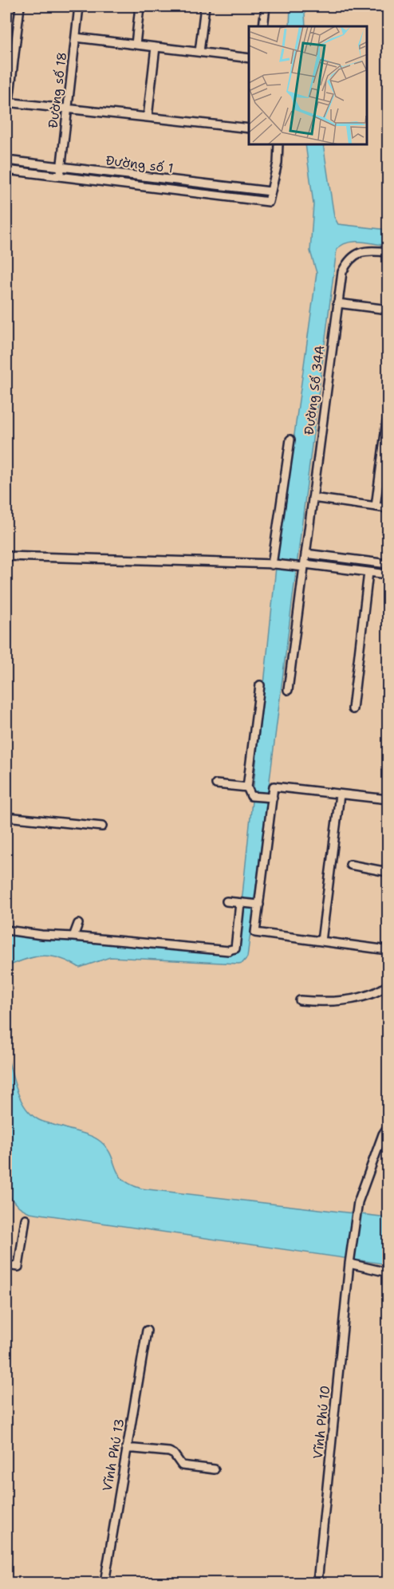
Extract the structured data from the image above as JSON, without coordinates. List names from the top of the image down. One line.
{"streets":{"street":["Đường số 18","Đường số 1","Đường Số 34A","Vĩnh Phú 10","Vĩnh Phú 13"]},"crossings":[["Đường số 18","Đường số 1"]]}
